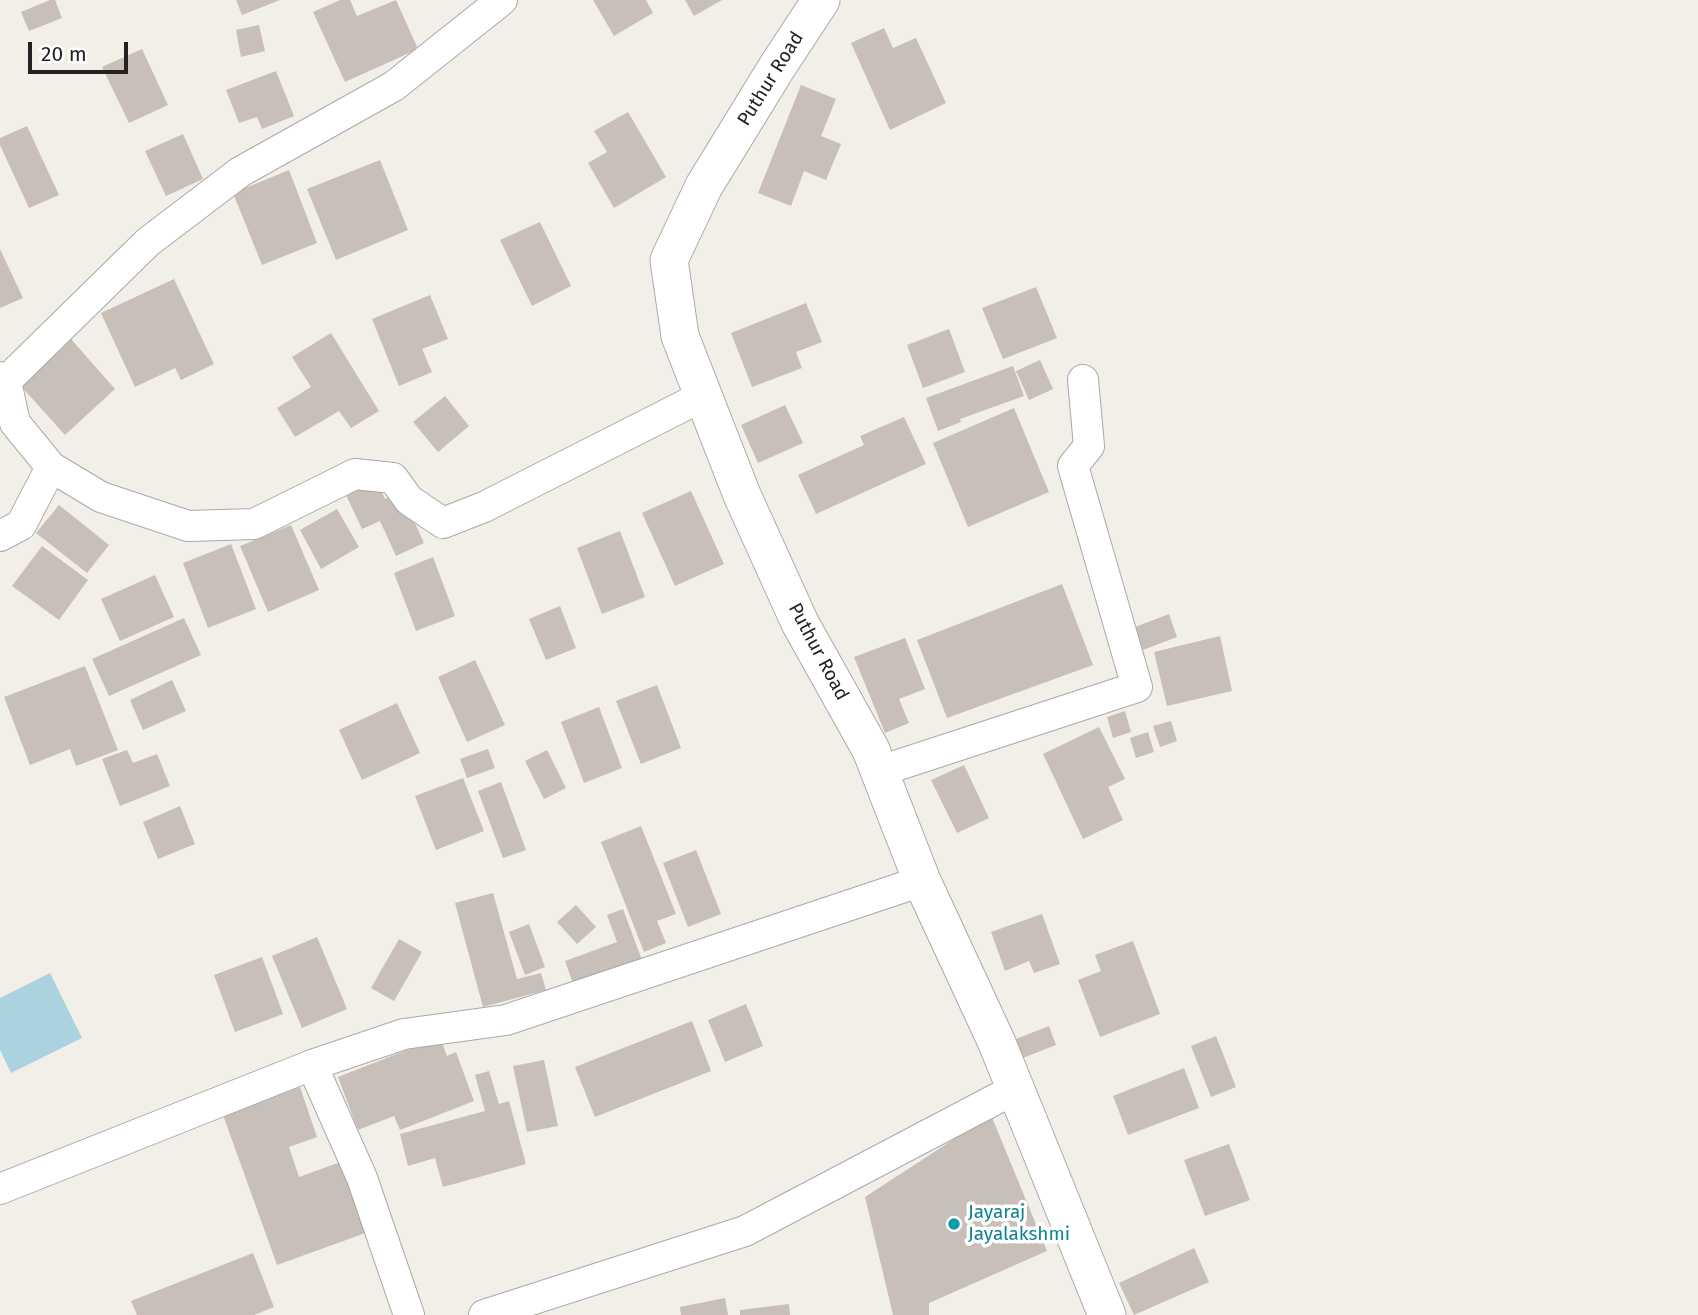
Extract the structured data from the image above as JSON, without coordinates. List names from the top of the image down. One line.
{"streets":{"street":["Puthur Road"]},"places":["Jayaraj Jayalakshmi"],"scale_bar":"20 m"}
